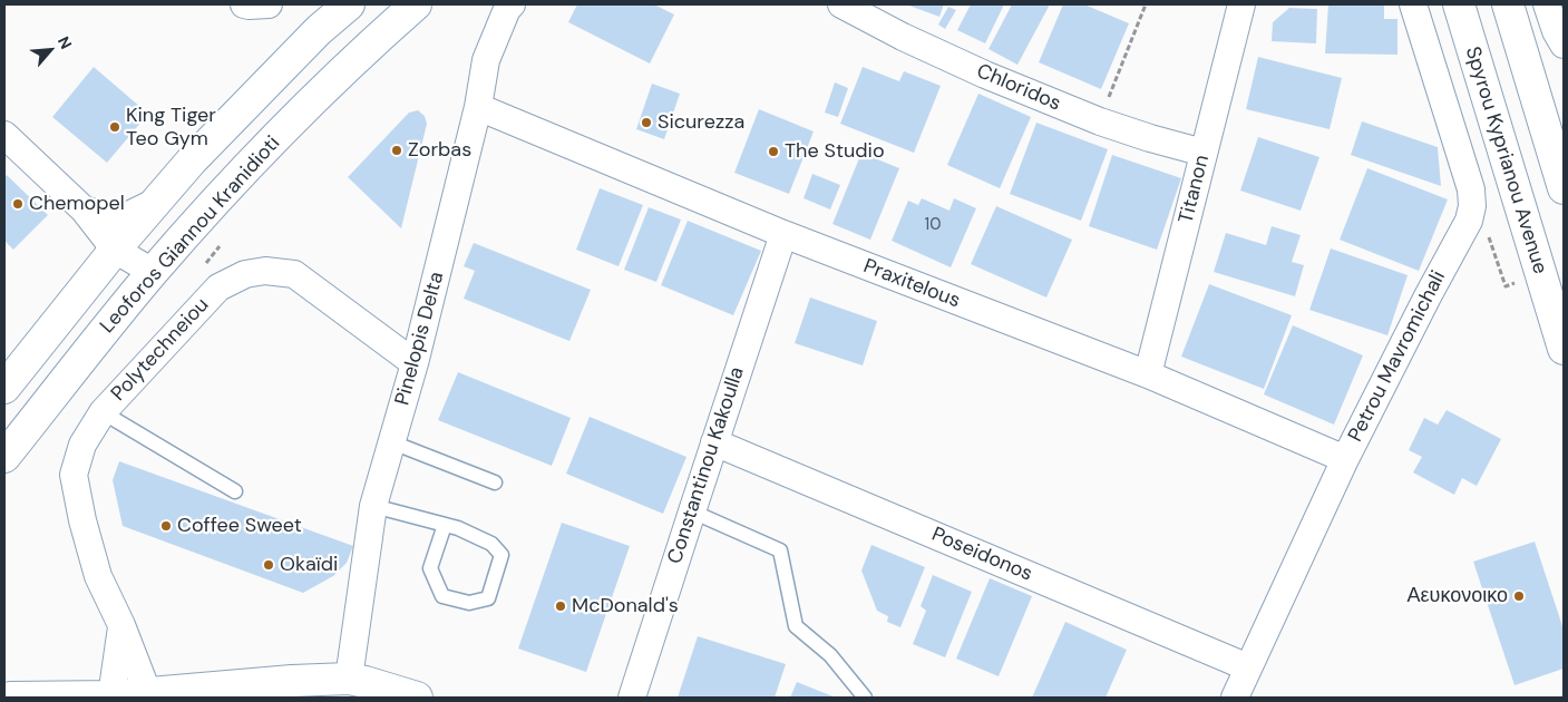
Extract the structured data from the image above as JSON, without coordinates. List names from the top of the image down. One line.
{"streets":{"main road":["Spyrou Kyprianou Avenue","Leoforos Giannou Kranidioti"],"street":["Chloridos","Titanon","Praxitelous","Pinelopis Delta","Polytechneiou","Petrou Mavromichali","Constantinou Kakoulla","Poseidonos"]},"crossings":[["Chloridos","Titanon"],["Titanon","Praxitelous"],["Praxitelous","Pinelopis Delta"],["Praxitelous","Petrou Mavromichali"],["Praxitelous","Constantinou Kakoulla"],["Pinelopis Delta","Polytechneiou"],["Petrou Mavromichali","Poseidonos"],["Constantinou Kakoulla","Poseidonos"]],"places":["Sicurezza","King Tiger Teo Gym","Zorbas","The Studio","Chemopel","Coffee Sweet","Okaïdi","Αευκονοικο","McDonald's"],"house_numbers":["10"],"north":"top right"}
